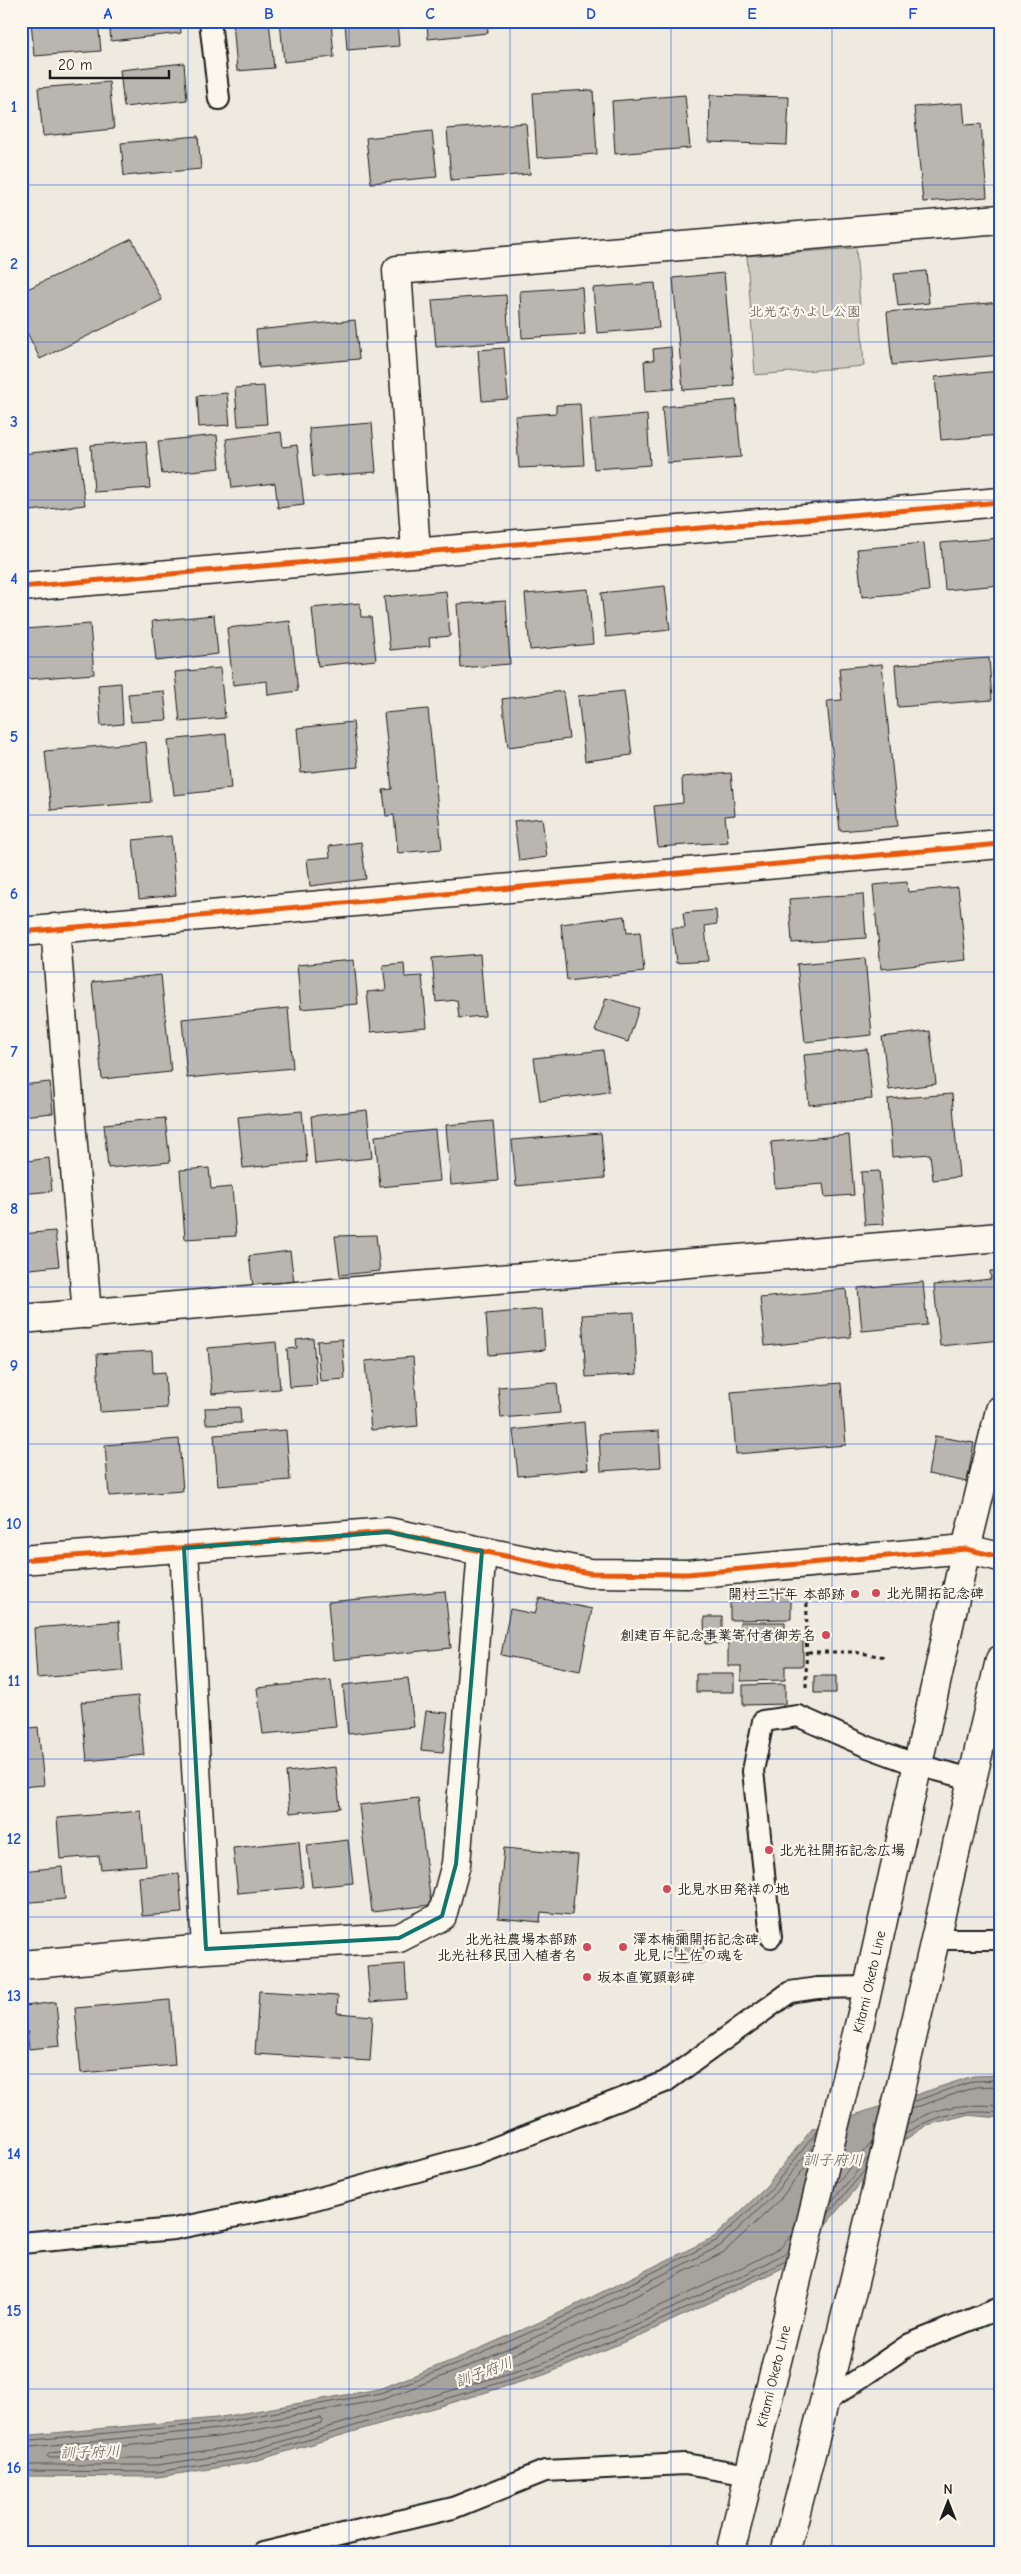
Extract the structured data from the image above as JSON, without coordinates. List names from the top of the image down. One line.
{"streets":{"street":["Kitami Oketo Line"]},"water":["訓子府川"],"parks":["北光なかよし公園"],"places":["北光開拓記念碑","開村三十年 本部跡","創建百年記念事業寄付者御芳名","北光社開拓記念広場","北見水田発祥の地","北光社農場本部跡 北光社移民団入植者名","澤本楠彌開拓記念碑 北見に土佐の魂を","坂本直寛顕彰碑"],"scale_bar":"20 m","north":"top","grid":{"columns":["A","B","C","D","E","F"],"rows":["1","2","3","4","5","6","7","8","9","10","11","12","13","14","15","16"]}}
